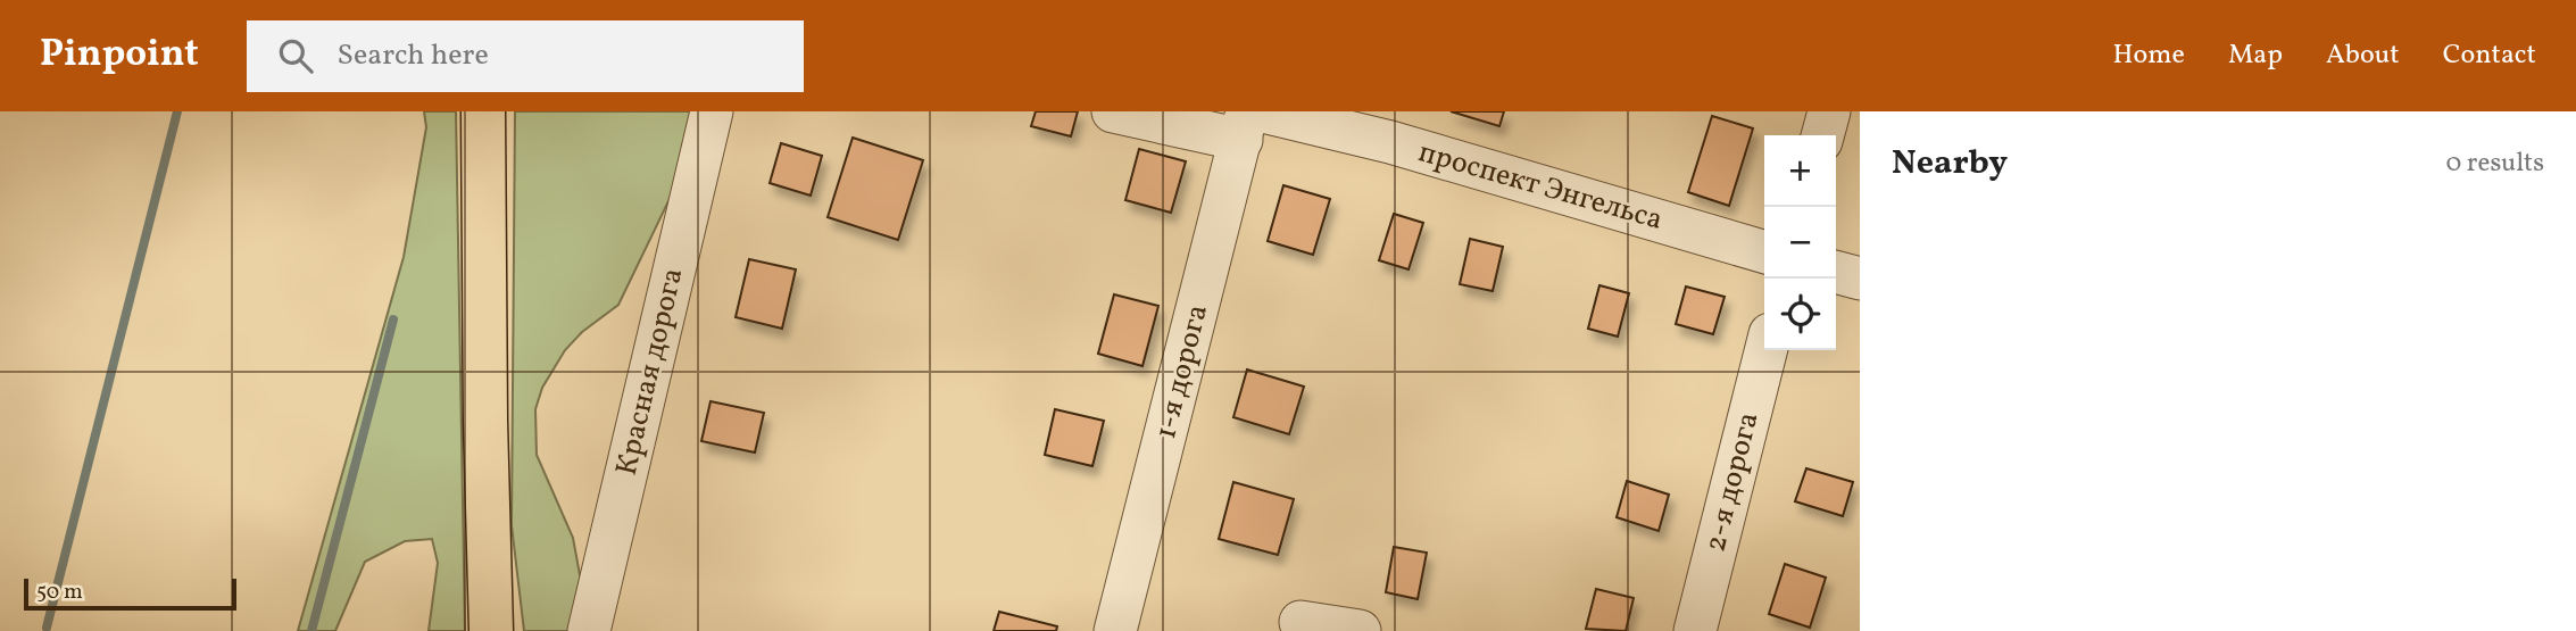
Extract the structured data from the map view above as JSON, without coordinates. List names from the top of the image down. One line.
{"streets":{"street":["проспект Энгельса","Красная дорога","1-я дорога","2-я дорога"]},"crossings":[["проспект Энгельса","1-я дорога"]],"scale_bar":"50 m","page":{"header":"Pinpoint","search":"Search here","nav":["Home","Map","About","Contact"],"heading":["Nearby","0 results"],"map_buttons":["+","−"],"scale":"50 m"}}
